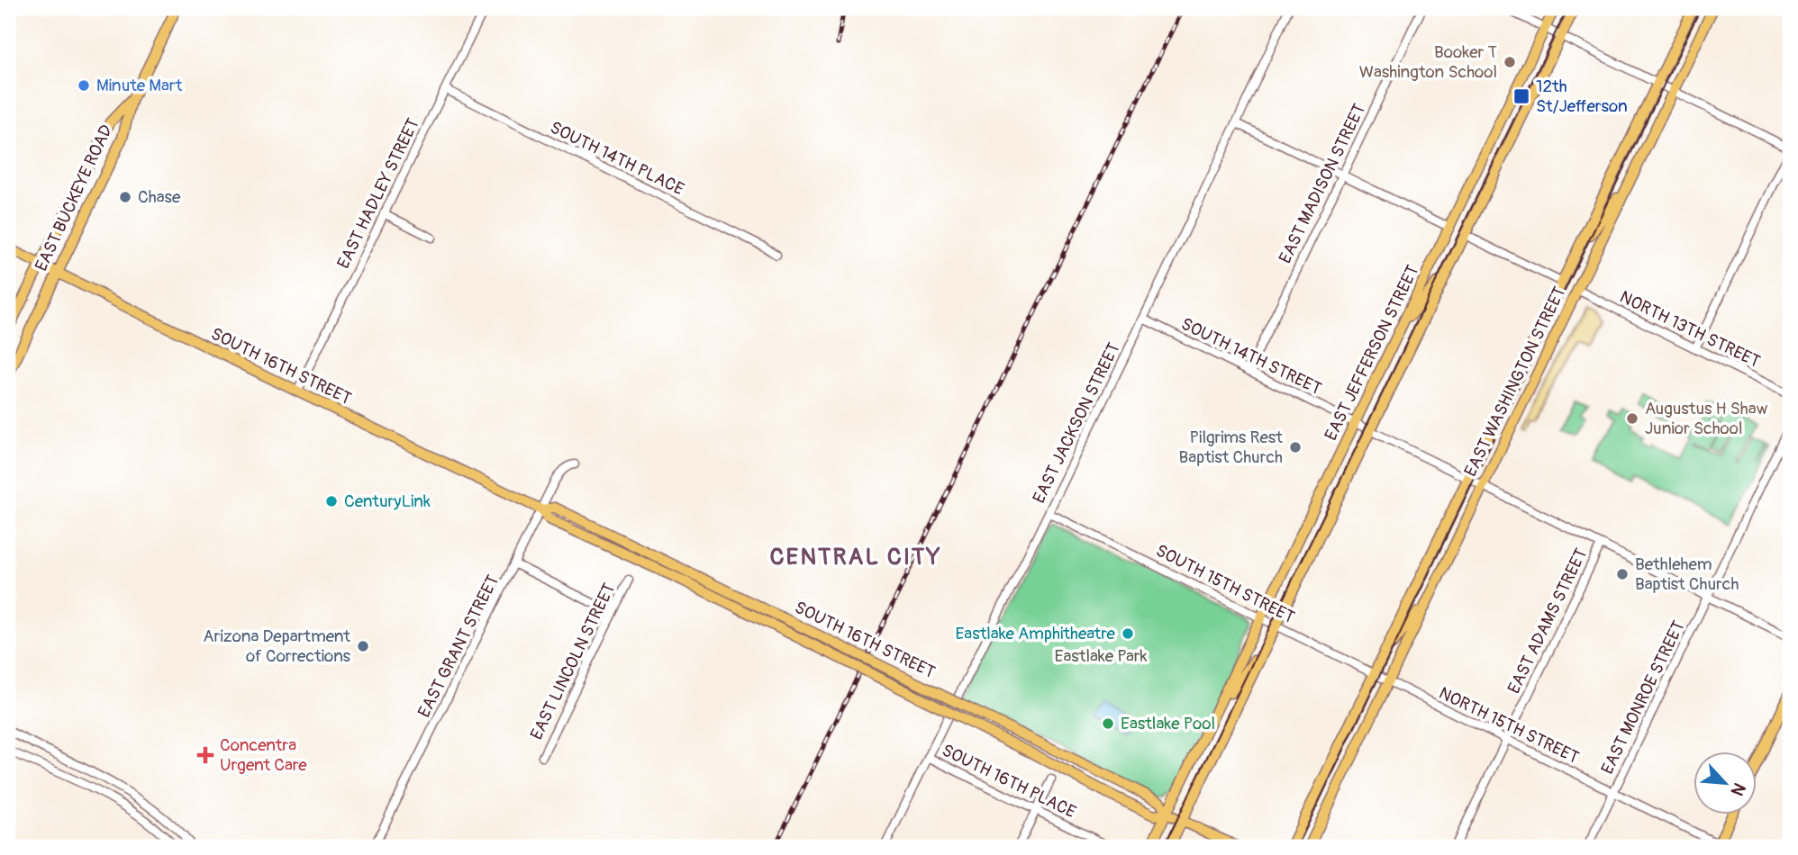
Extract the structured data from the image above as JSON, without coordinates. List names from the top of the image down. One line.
{"streets":{"main road":["EAST BUCKEYE ROAD","EAST JEFFERSON STREET","SOUTH 16TH STREET","EAST WASHINGTON STREET"],"street":["SOUTH 14TH PLACE","EAST MADISON STREET","EAST HADLEY STREET","NORTH 13TH STREET","SOUTH 14TH STREET","EAST JACKSON STREET","SOUTH 15TH STREET","EAST ADAMS STREET","EAST GRANT STREET","EAST LINCOLN STREET","EAST MONROE STREET","NORTH 15TH STREET","SOUTH 16TH PLACE"]},"crossings":[["SOUTH 14TH PLACE","EAST HADLEY STREET"],["EAST MADISON STREET","SOUTH 14TH STREET"],["EAST HADLEY STREET","SOUTH 16TH STREET"],["EAST BUCKEYE ROAD","SOUTH 16TH STREET"],["NORTH 13TH STREET","EAST WASHINGTON STREET"],["EAST JEFFERSON STREET","SOUTH 14TH STREET"],["EAST JEFFERSON STREET","SOUTH 16TH STREET"],["EAST JEFFERSON STREET","SOUTH 15TH STREET"],["SOUTH 14TH STREET","EAST WASHINGTON STREET"],["SOUTH 14TH STREET","EAST JACKSON STREET"],["SOUTH 14TH STREET","EAST ADAMS STREET"],["SOUTH 14TH STREET","EAST MONROE STREET"],["SOUTH 16TH STREET","EAST GRANT STREET"],["EAST WASHINGTON STREET","SOUTH 15TH STREET"],["EAST WASHINGTON STREET","NORTH 15TH STREET"],["EAST JACKSON STREET","SOUTH 15TH STREET"],["EAST JACKSON STREET","SOUTH 16TH PLACE"],["SOUTH 15TH STREET","NORTH 15TH STREET"],["EAST ADAMS STREET","NORTH 15TH STREET"],["EAST MONROE STREET","NORTH 15TH STREET"]],"districts":["CENTRAL CITY"],"parks":["Eastlake Park"],"places":{"other":["Booker T Washington School","Minute Mart","Chase","Augustus H Shaw Junior School","Pilgrims Rest Baptist Church","CenturyLink","Bethlehem Baptist Church","Eastlake Amphitheatre","Arizona Department of Corrections","Eastlake Pool"],"transit":["12th St/Jefferson"],"health":["Concentra Urgent Care"]},"north":"bottom right"}
